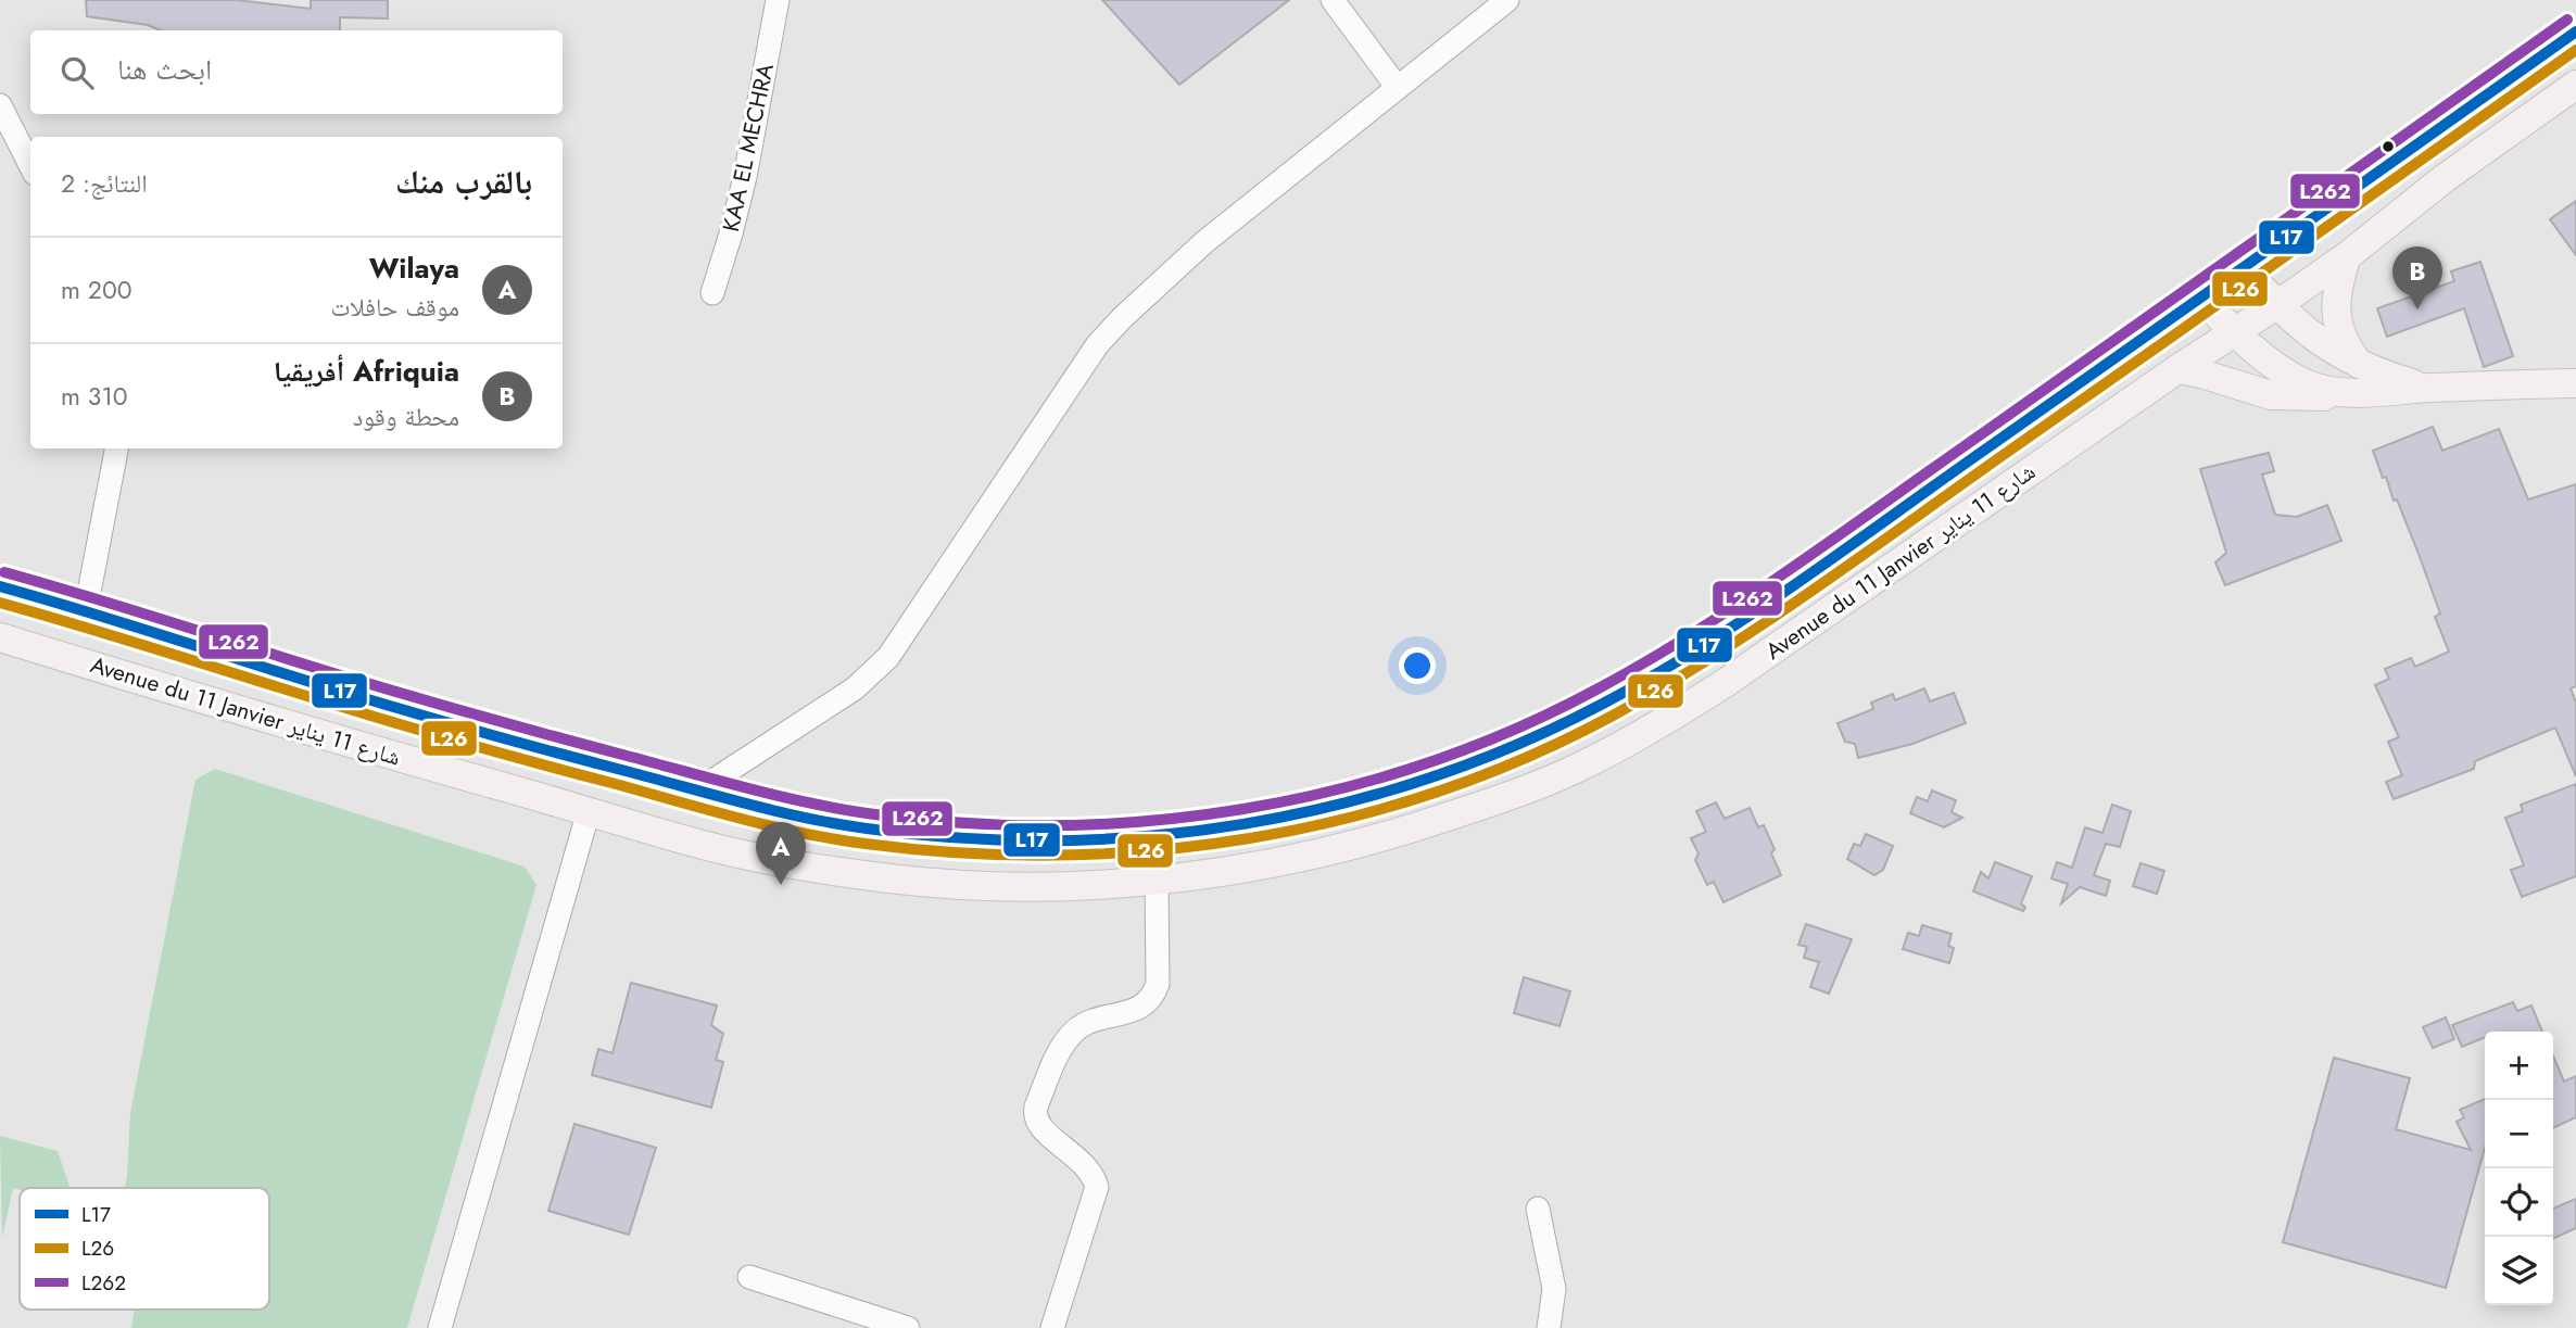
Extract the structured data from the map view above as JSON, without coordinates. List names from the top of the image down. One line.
{"streets":{"main road":["Avenue du 11 Janvier شارع 11 يناير"],"street":["KAA EL MECHRA"]},"lines":["transit line L262","transit line L17","transit line L26"],"legend":["L17","L26","L262"],"page":{"search":"ابحث هنا","heading":["بالقرب منك","النتائج: 2"],"list":[{"mark":"A","name":"Wilaya","note":"موقف حافلات","value":"200 m"},{"mark":"B","name":"Afriquia أفريقيا","note":"محطة وقود","value":"310 m"}],"pins":["B","A"],"map_buttons":["+","−"]}}
